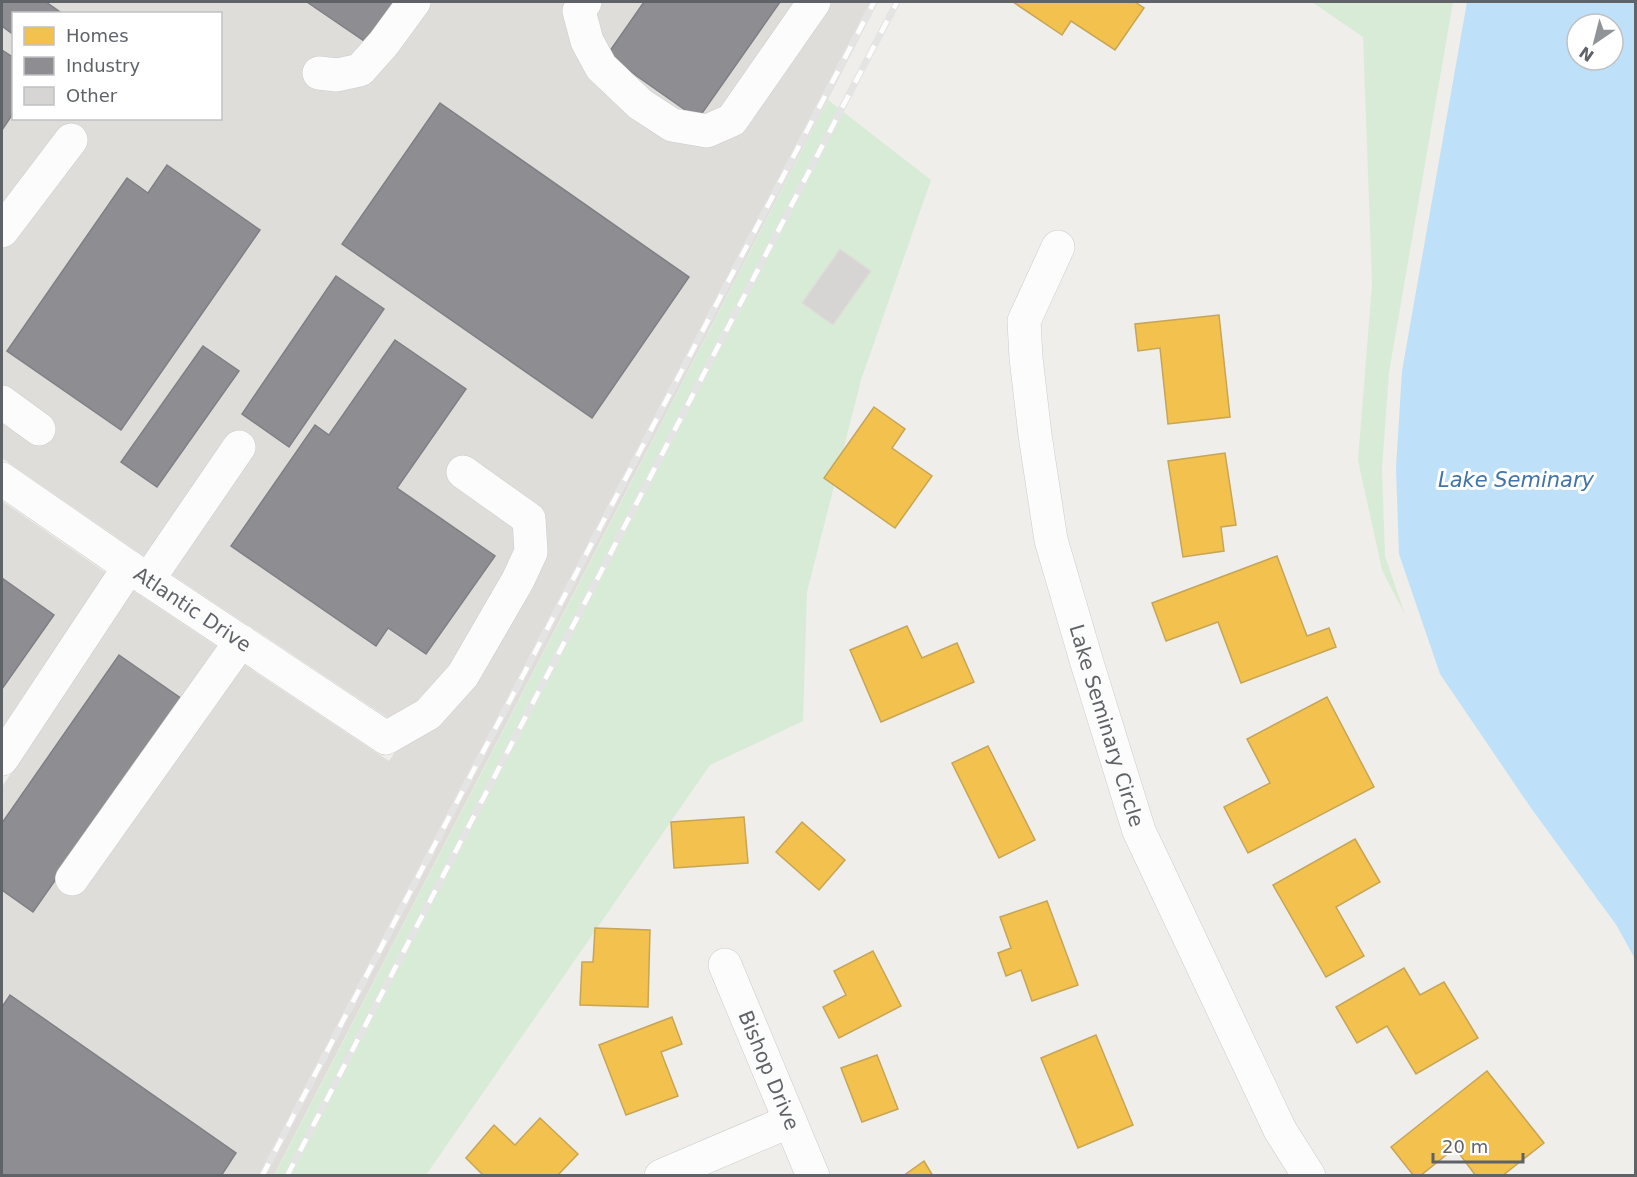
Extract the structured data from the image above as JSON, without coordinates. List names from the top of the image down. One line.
{"streets":{"street":["Atlantic Drive","Lake Seminary Circle","Bishop Drive"]},"water":["Lake Seminary"],"legend":["Homes","Industry","Other"],"scale_bar":"20 m","north":"bottom left"}
